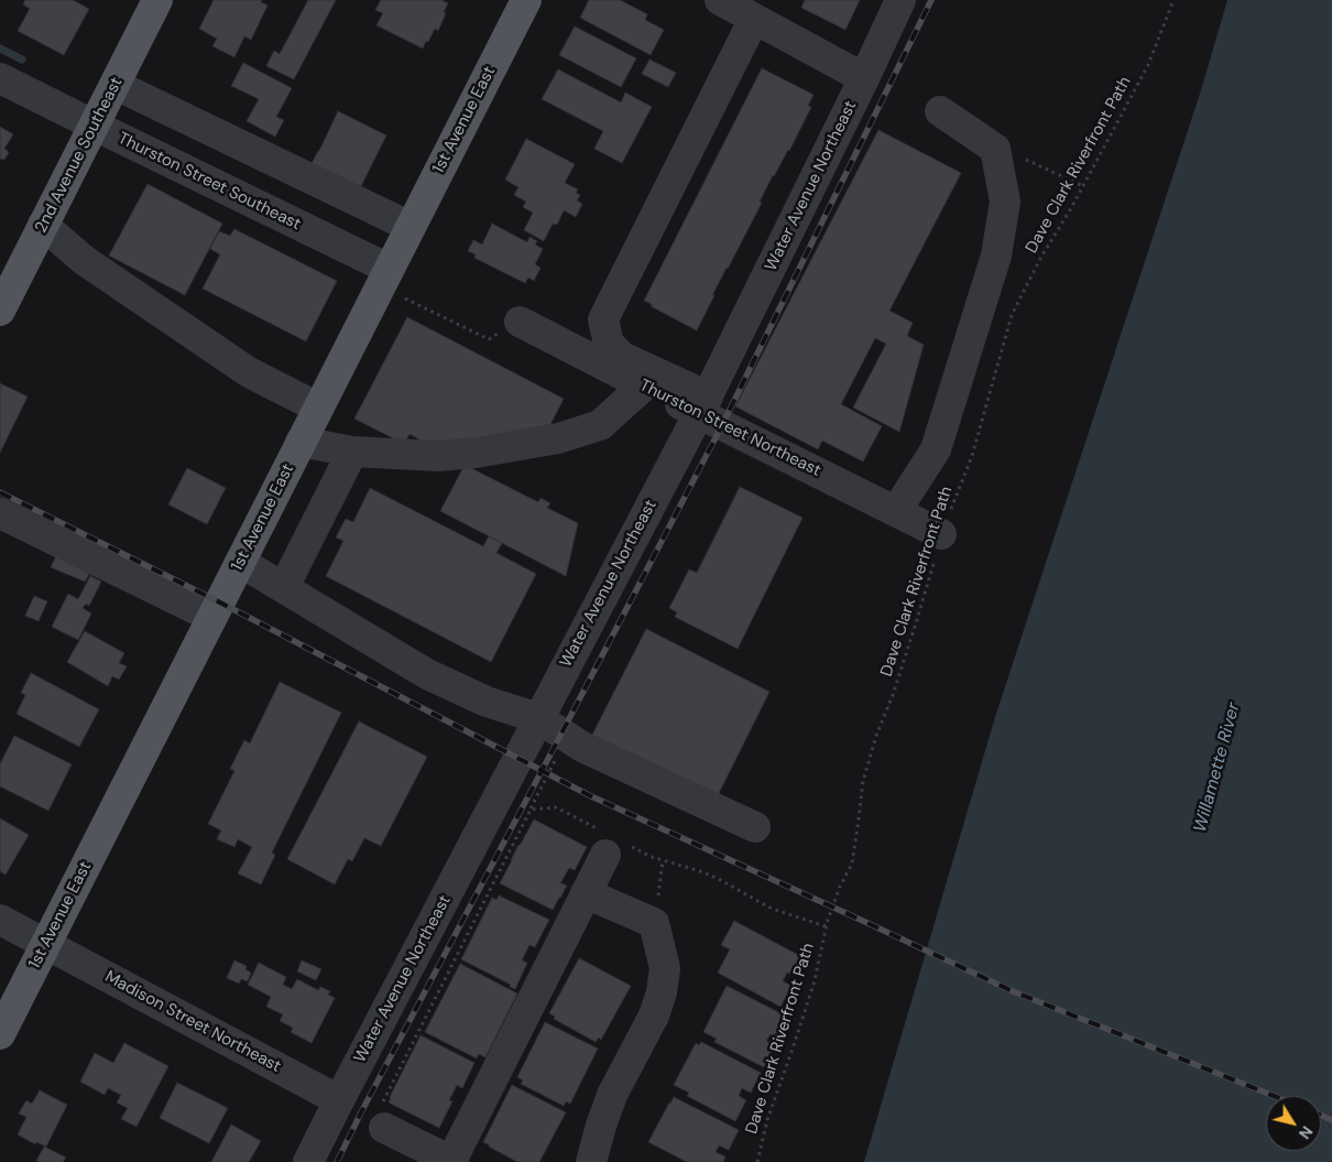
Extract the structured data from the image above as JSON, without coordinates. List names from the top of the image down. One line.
{"streets":{"main road":["1st Avenue East","2nd Avenue Southeast"],"street":["Thurston Street Southeast","Water Avenue Northeast","Thurston Street Northeast","Madison Street Northeast"],"path":["Dave Clark Riverfront Path"]},"crossings":[["1st Avenue East","Thurston Street Southeast"],["1st Avenue East","Madison Street Northeast"],["2nd Avenue Southeast","Thurston Street Southeast"],["Dave Clark Riverfront Path","Thurston Street Northeast"],["Water Avenue Northeast","Thurston Street Northeast"],["Water Avenue Northeast","Madison Street Northeast"]],"water":["Willamette River"],"north":"bottom right"}
